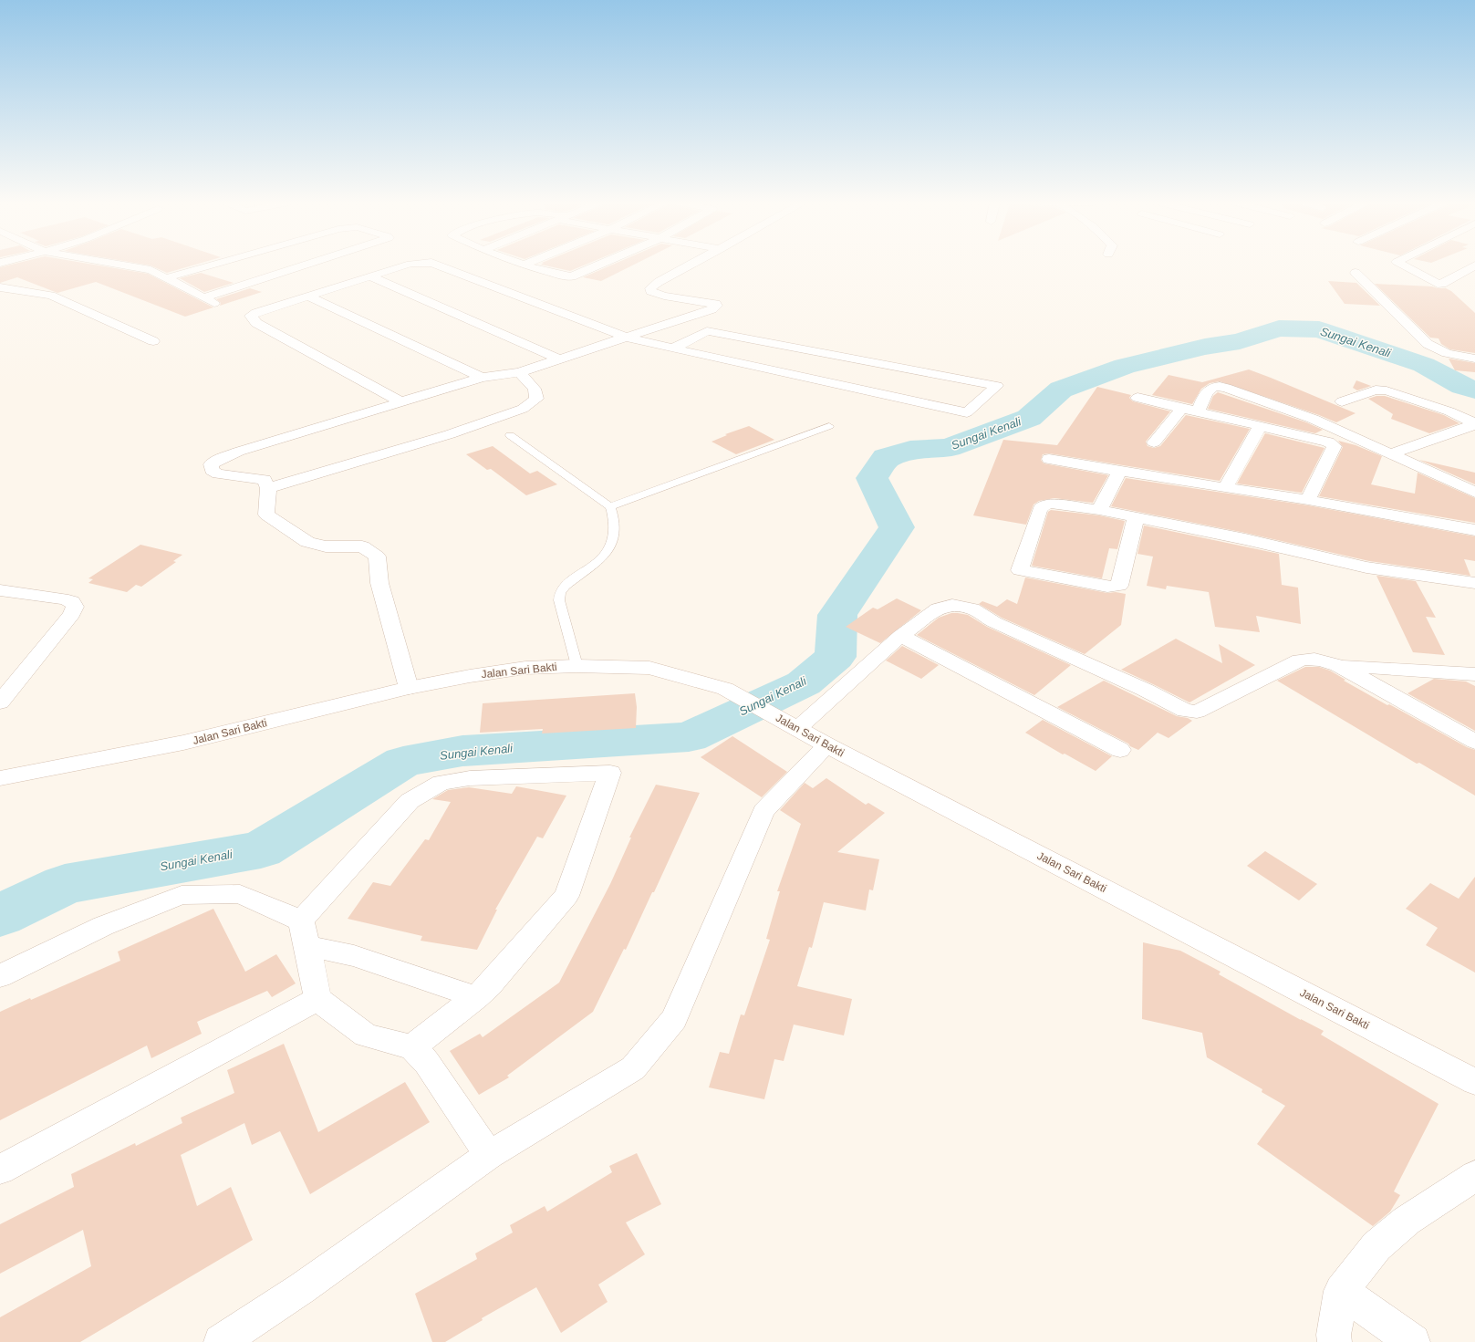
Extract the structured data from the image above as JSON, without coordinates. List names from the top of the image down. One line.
{"streets":{"street":["Jalan Sari Bakti"]},"water":["Sungai Kenali"]}
